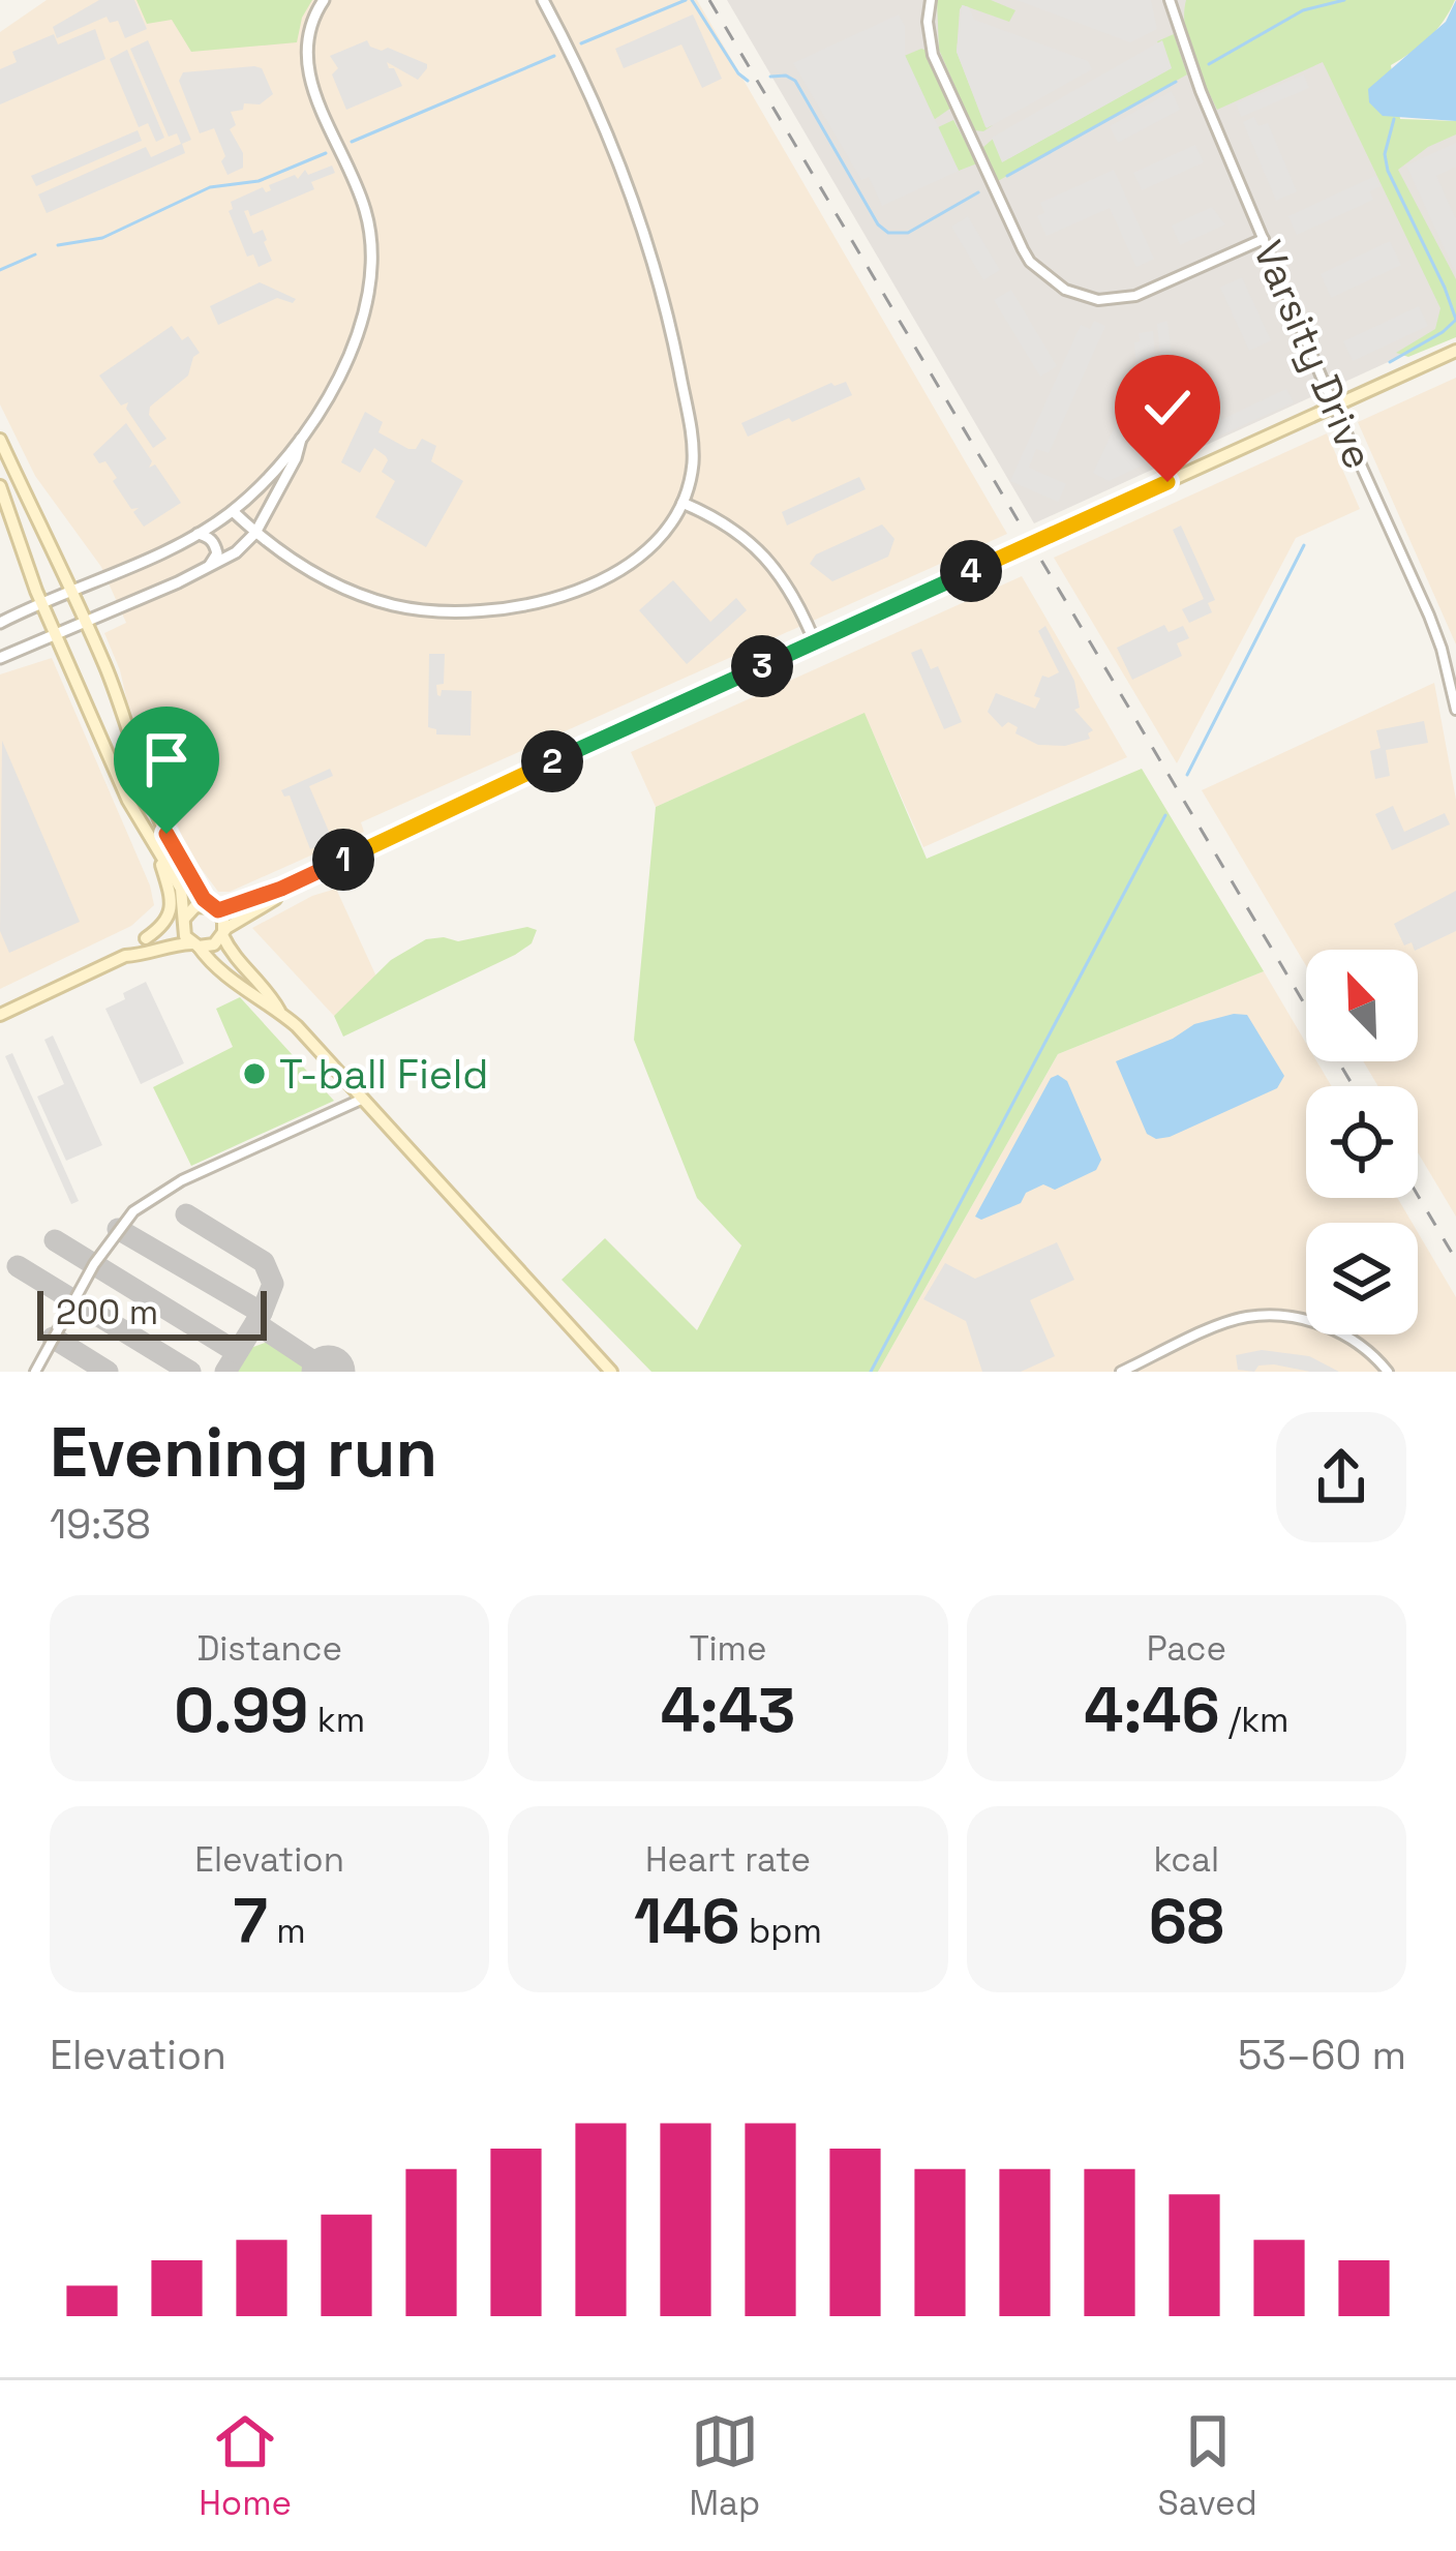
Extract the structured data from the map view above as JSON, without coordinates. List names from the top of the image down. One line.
{"streets":{"street":["Varsity Drive"]},"places":["T-ball Field"],"scale_bar":"200 m","north":"top left","page":{"pins":["4","3","2","1"],"scale":"200 m","heading":["Evening run","19:38"],"stats":[["Distance","0.99 km"],["Time","4:43"],["Pace","4:46 /km"],["Elevation","7 m"],["Heart rate","146 bpm"],["kcal","68"]],"chart":["Elevation","53–60 m"],"tabs":["Home","Map","Saved"]}}
